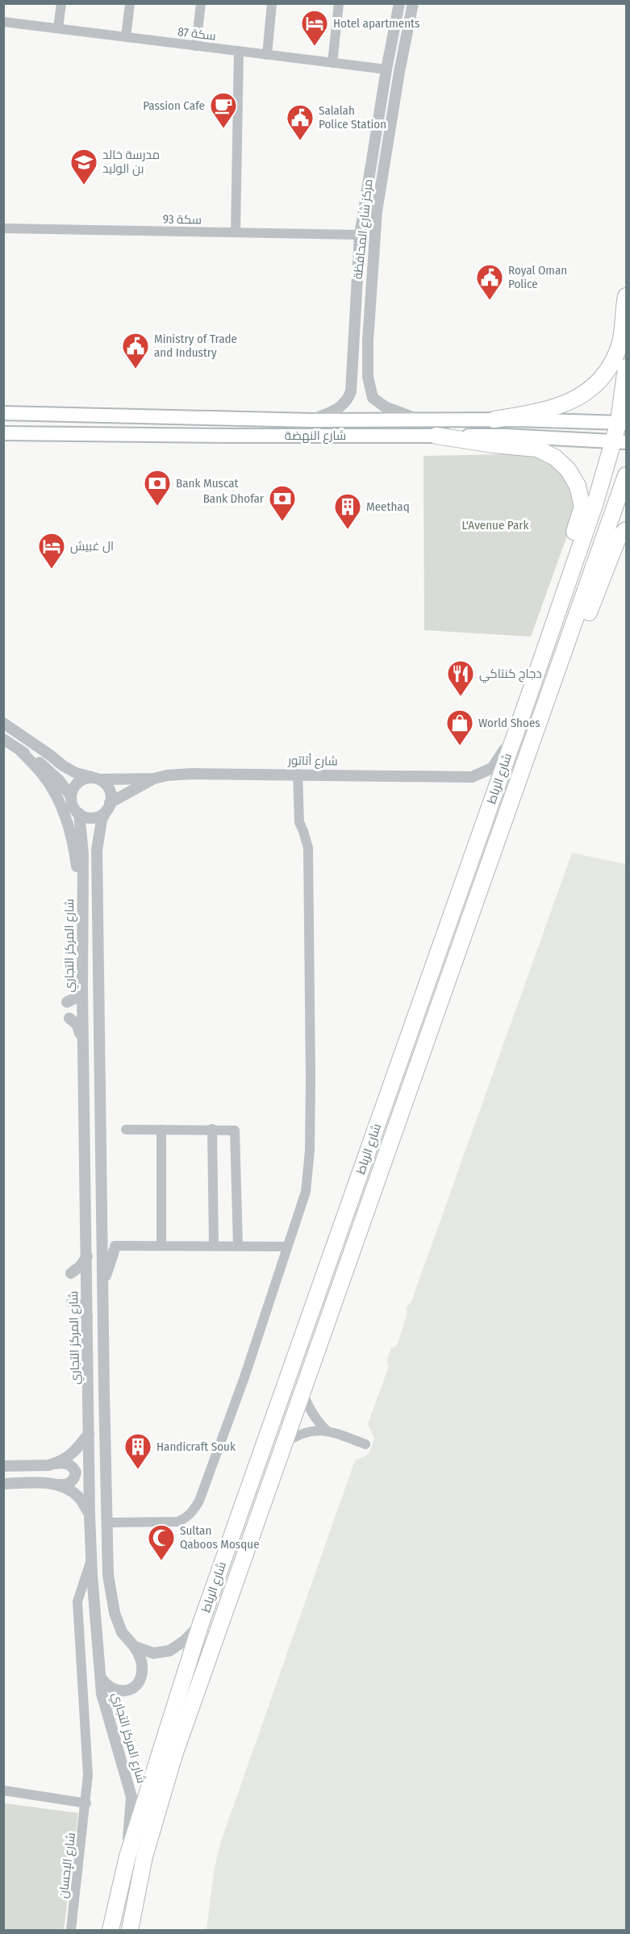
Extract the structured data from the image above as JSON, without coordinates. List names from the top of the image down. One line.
{"streets":{"highway":["شارع الرباط"],"main road":["شارع النهضة"],"street":["سكة 87","سكة 93","مركز شارع المحافظة","شارع أتاتور","شارع المركز التجاري","شارع الإحسان"]},"crossings":[["سكة 87","مركز شارع المحافظة"],["سكة 93","مركز شارع المحافظة"],["مركز شارع المحافظة","شارع النهضة"],["شارع النهضة","شارع الرباط"],["شارع أتاتور","شارع الرباط"],["شارع أتاتور","شارع المركز التجاري"],["شارع الرباط","شارع المركز التجاري"],["شارع المركز التجاري","شارع الإحسان"]],"parks":["L'Avenue Park"],"places":{"hotel":["Hotel apartments","ال غبيش"],"cafe":["Passion Cafe"],"public building":["Salalah Police Station","Royal Oman Police","Ministry of Trade and Industry"],"school or university":["مدرسة خالد بن الوليد"],"bank":["Bank Muscat","Bank Dhofar"],"building":["Meethaq","Handicraft Souk"],"restaurant":["دجاج كنتاكي"],"shop":["World Shoes"],"mosque":["Sultan Qaboos Mosque"]}}
